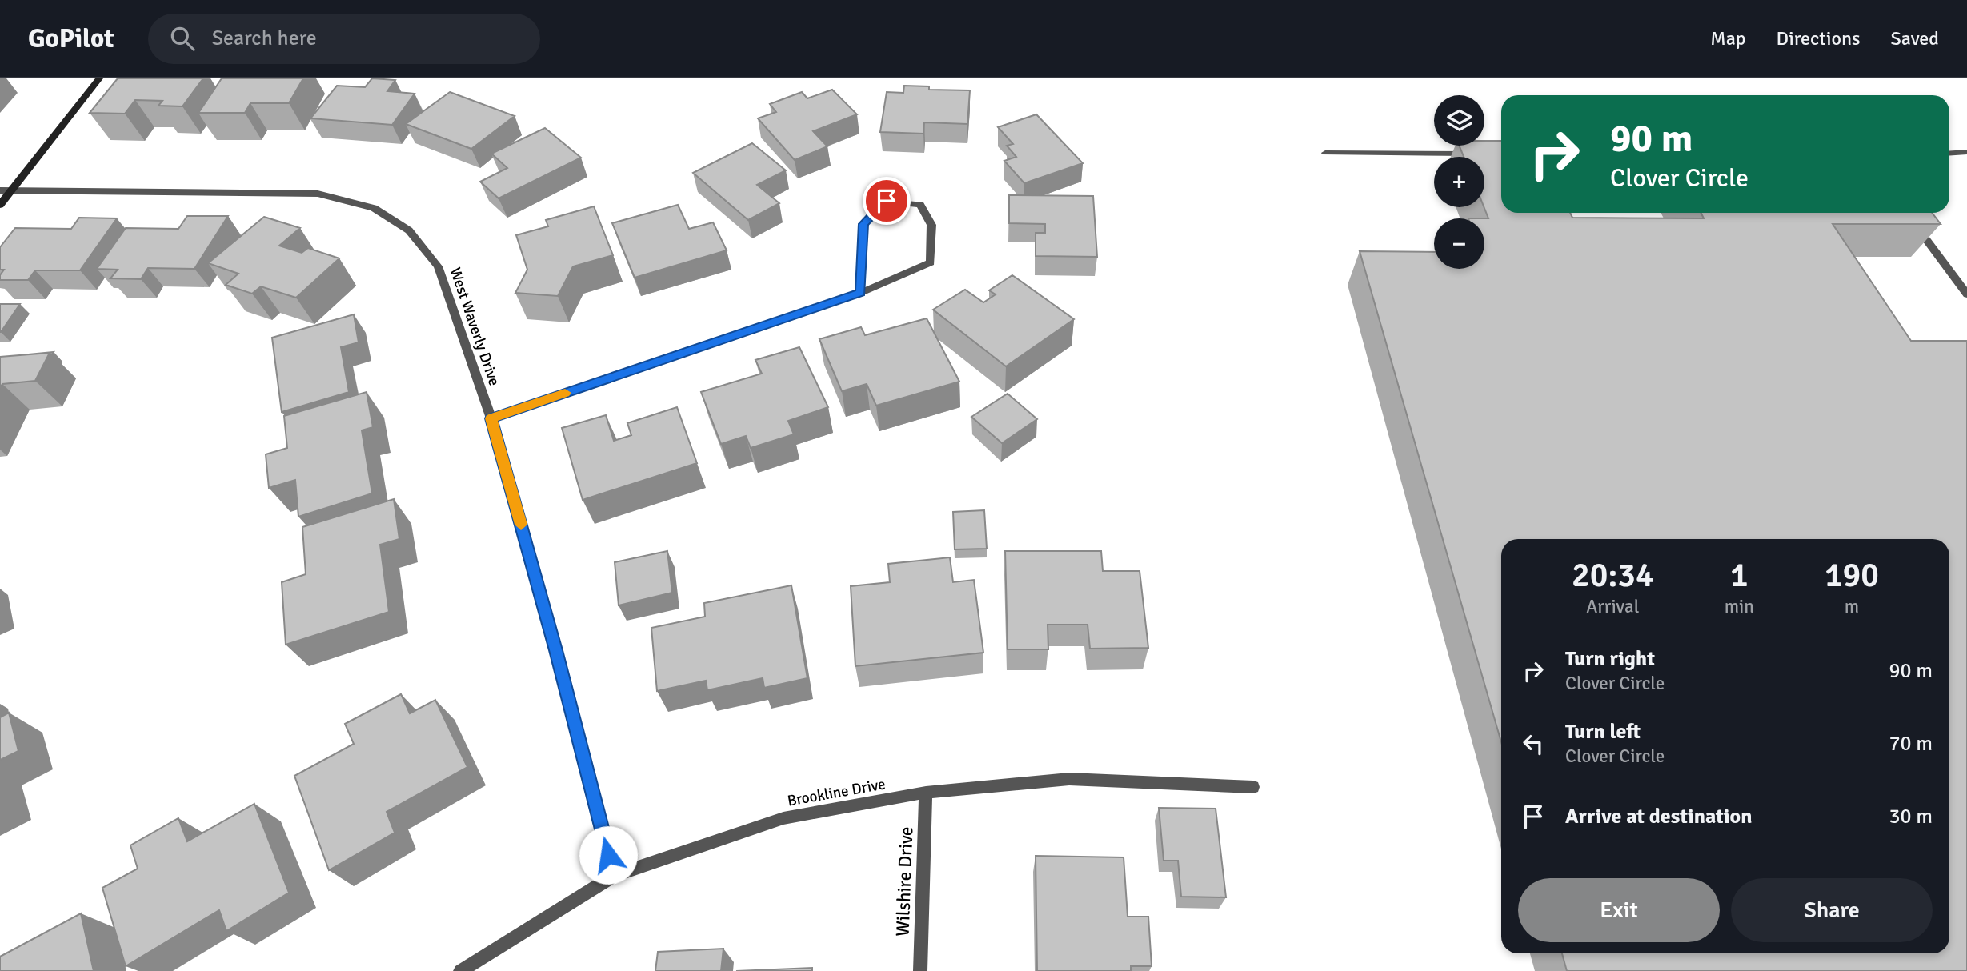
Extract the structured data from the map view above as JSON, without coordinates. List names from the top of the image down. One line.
{"streets":{"street":["West Waverly Drive","Brookline Drive","Wilshire Drive"]},"crossings":[["West Waverly Drive","Brookline Drive"],["Brookline Drive","Wilshire Drive"]],"page":{"header":"GoPilot","search":"Search here","nav":["Map","Directions","Saved"],"map_buttons":["+","−"],"turn":["90 m","Clover Circle"],"eta":["20:34","Arrival","1","min","190","m"],"list":[{"name":"Turn right","note":"Clover Circle","value":"90 m"},{"name":"Turn left","note":"Clover Circle","value":"70 m"},{"name":"Arrive at destination","value":"30 m"}],"buttons":["Exit","Share"]}}
